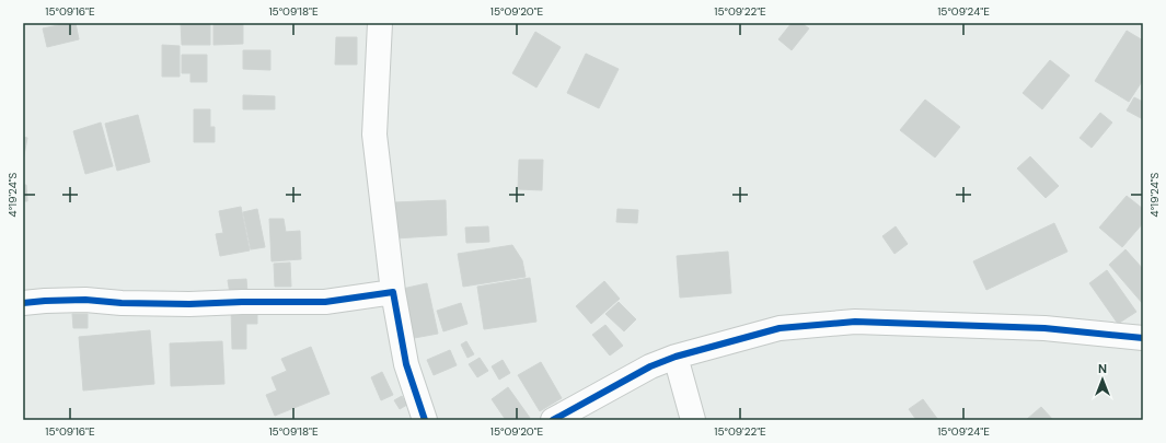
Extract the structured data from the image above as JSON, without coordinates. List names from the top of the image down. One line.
{"north":"top","coordinates":["15°09'16\"E","15°09'18\"E","15°09'20\"E","15°09'22\"E","15°09'24\"E","4°19'24\"S"]}
